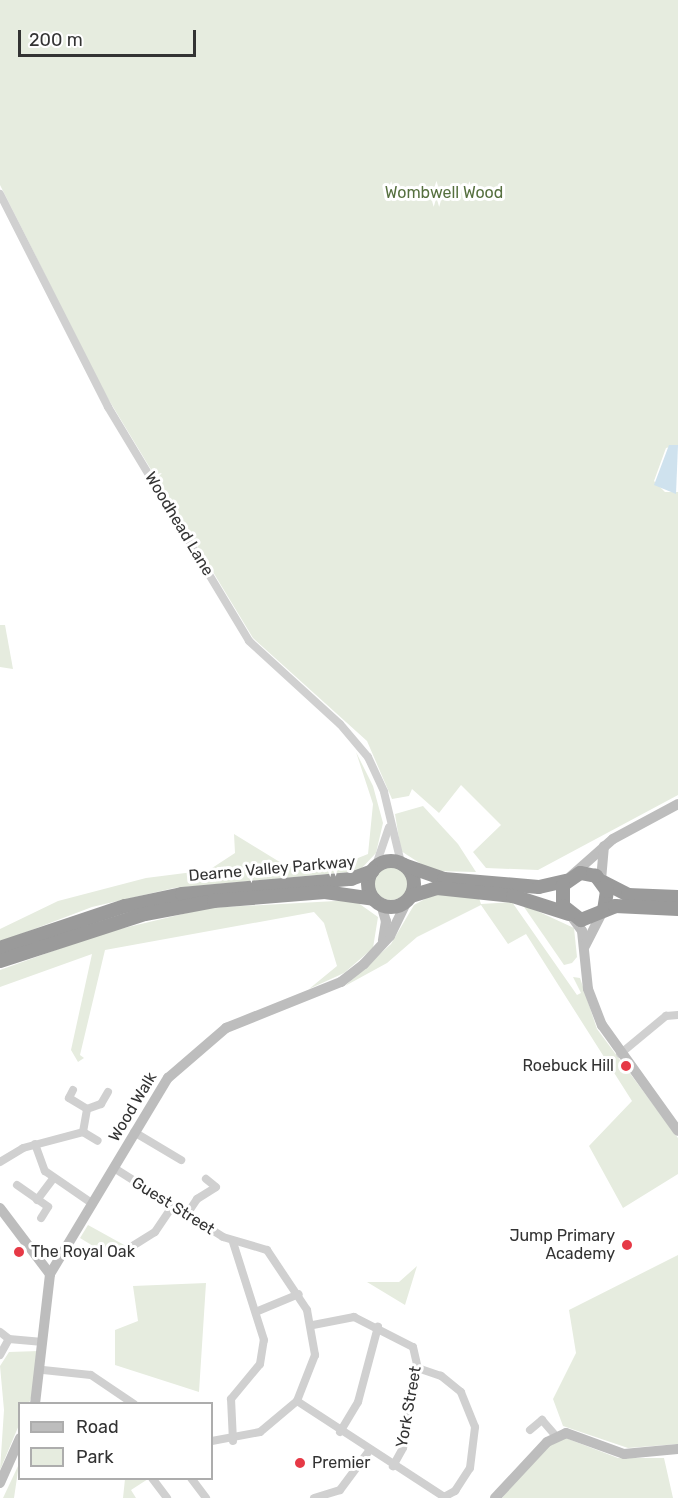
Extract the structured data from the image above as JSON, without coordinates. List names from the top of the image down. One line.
{"streets":{"highway":["Dearne Valley Parkway"],"main road":["Wood Walk"],"street":["Woodhead Lane","Guest Street","York Street"]},"crossings":[["Woodhead Lane","Dearne Valley Parkway"],["Woodhead Lane","Wood Walk"],["Dearne Valley Parkway","Wood Walk"],["Wood Walk","Guest Street"],["Guest Street","York Street"]],"parks":["Wombwell Wood"],"places":["Roebuck Hill","Jump Primary Academy","The Royal Oak","Premier"],"legend":["Road","Park"],"scale_bar":"200 m"}
